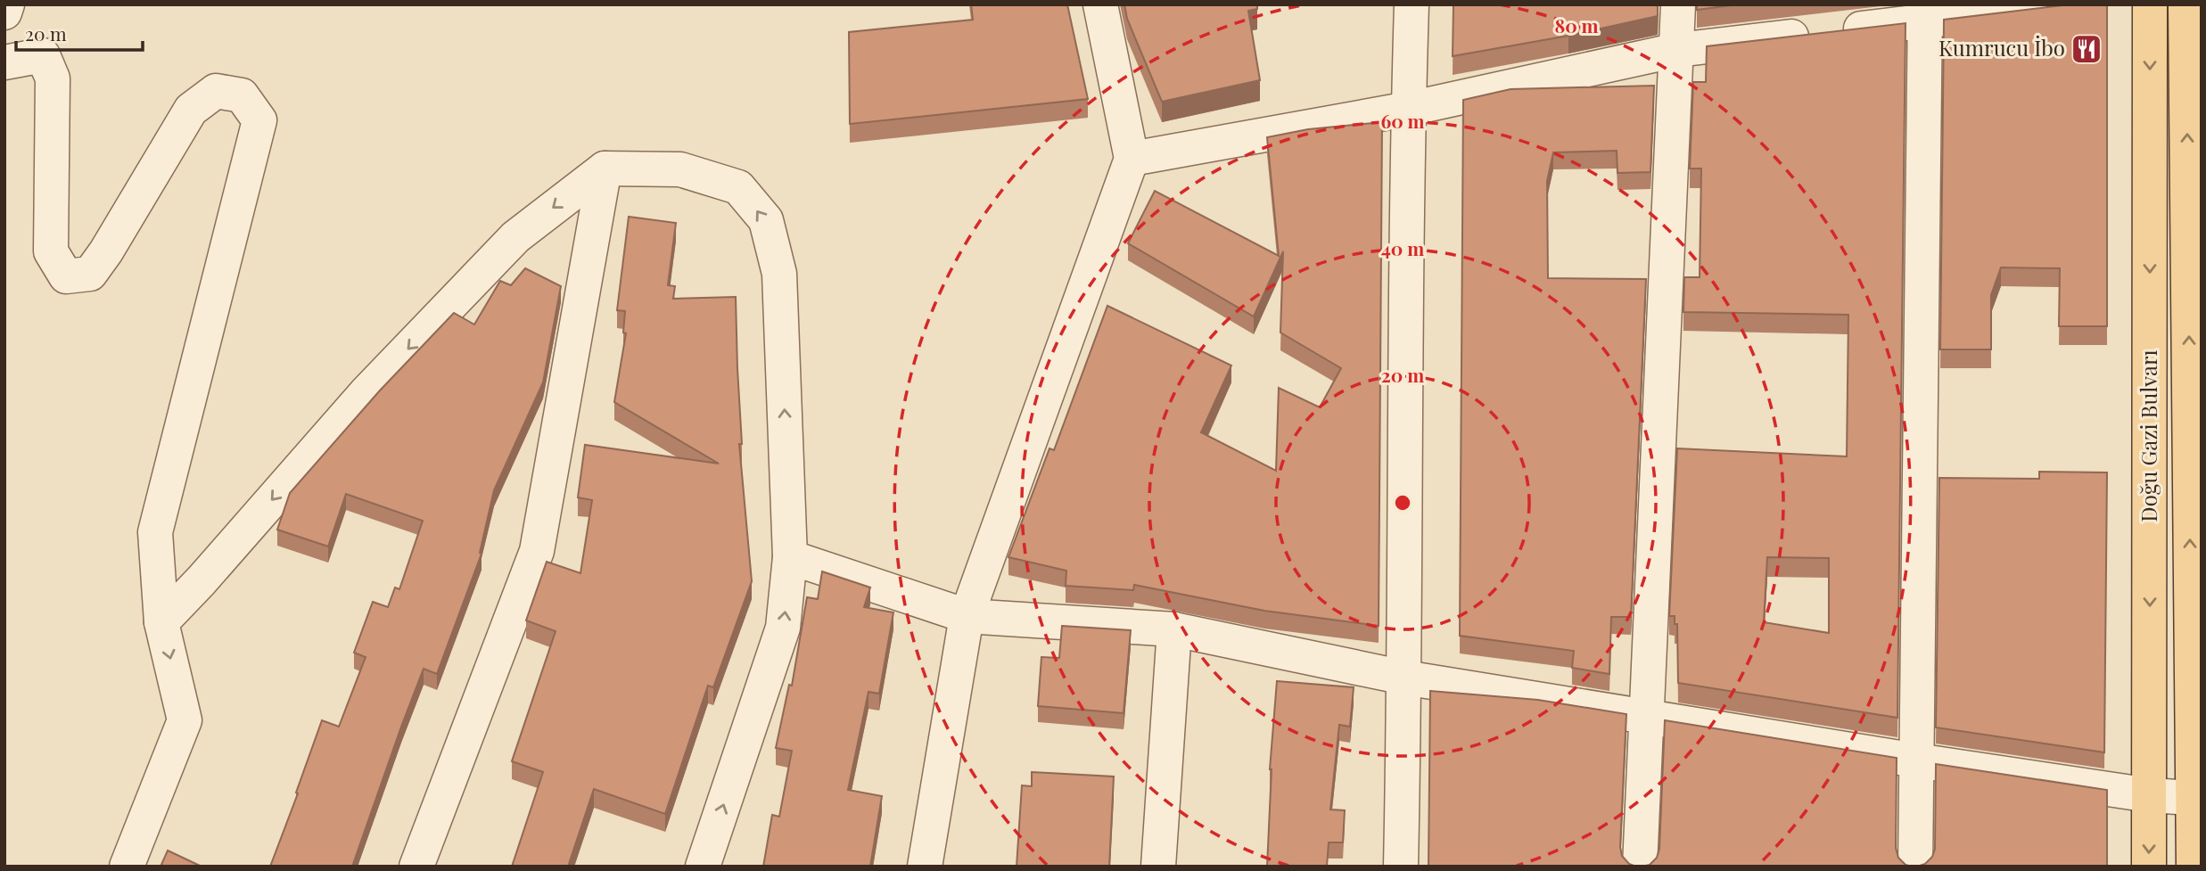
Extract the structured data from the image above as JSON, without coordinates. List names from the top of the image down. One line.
{"streets":{"main road":["Doğu Gazi Bulvarı"]},"places":{"restaurant":["Kumrucu İbo"]},"scale_bar":"20 m","rings":["80 m","60 m","40 m","20 m"]}
